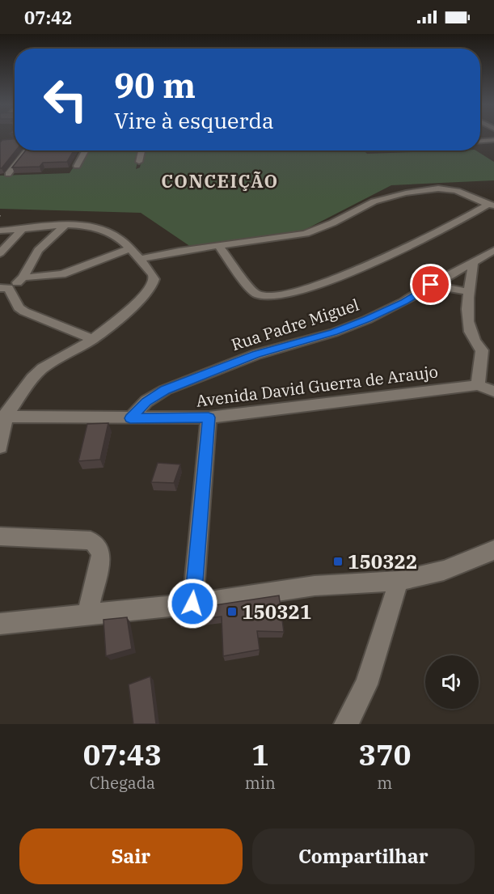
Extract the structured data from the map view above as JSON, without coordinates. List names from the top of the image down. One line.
{"streets":{"street":["Rua Padre Miguel","Avenida David Guerra de Araujo"]},"crossings":[["Rua Padre Miguel","Avenida David Guerra de Araujo"]],"districts":["CONCEIÇÃO"],"places":{"transit":["150322","150321"]},"page":{"status":"07:42","turn":["90 m","Vire à esquerda"],"eta":["07:43","Chegada","1","min","370","m"],"buttons":["Sair","Compartilhar"]}}
